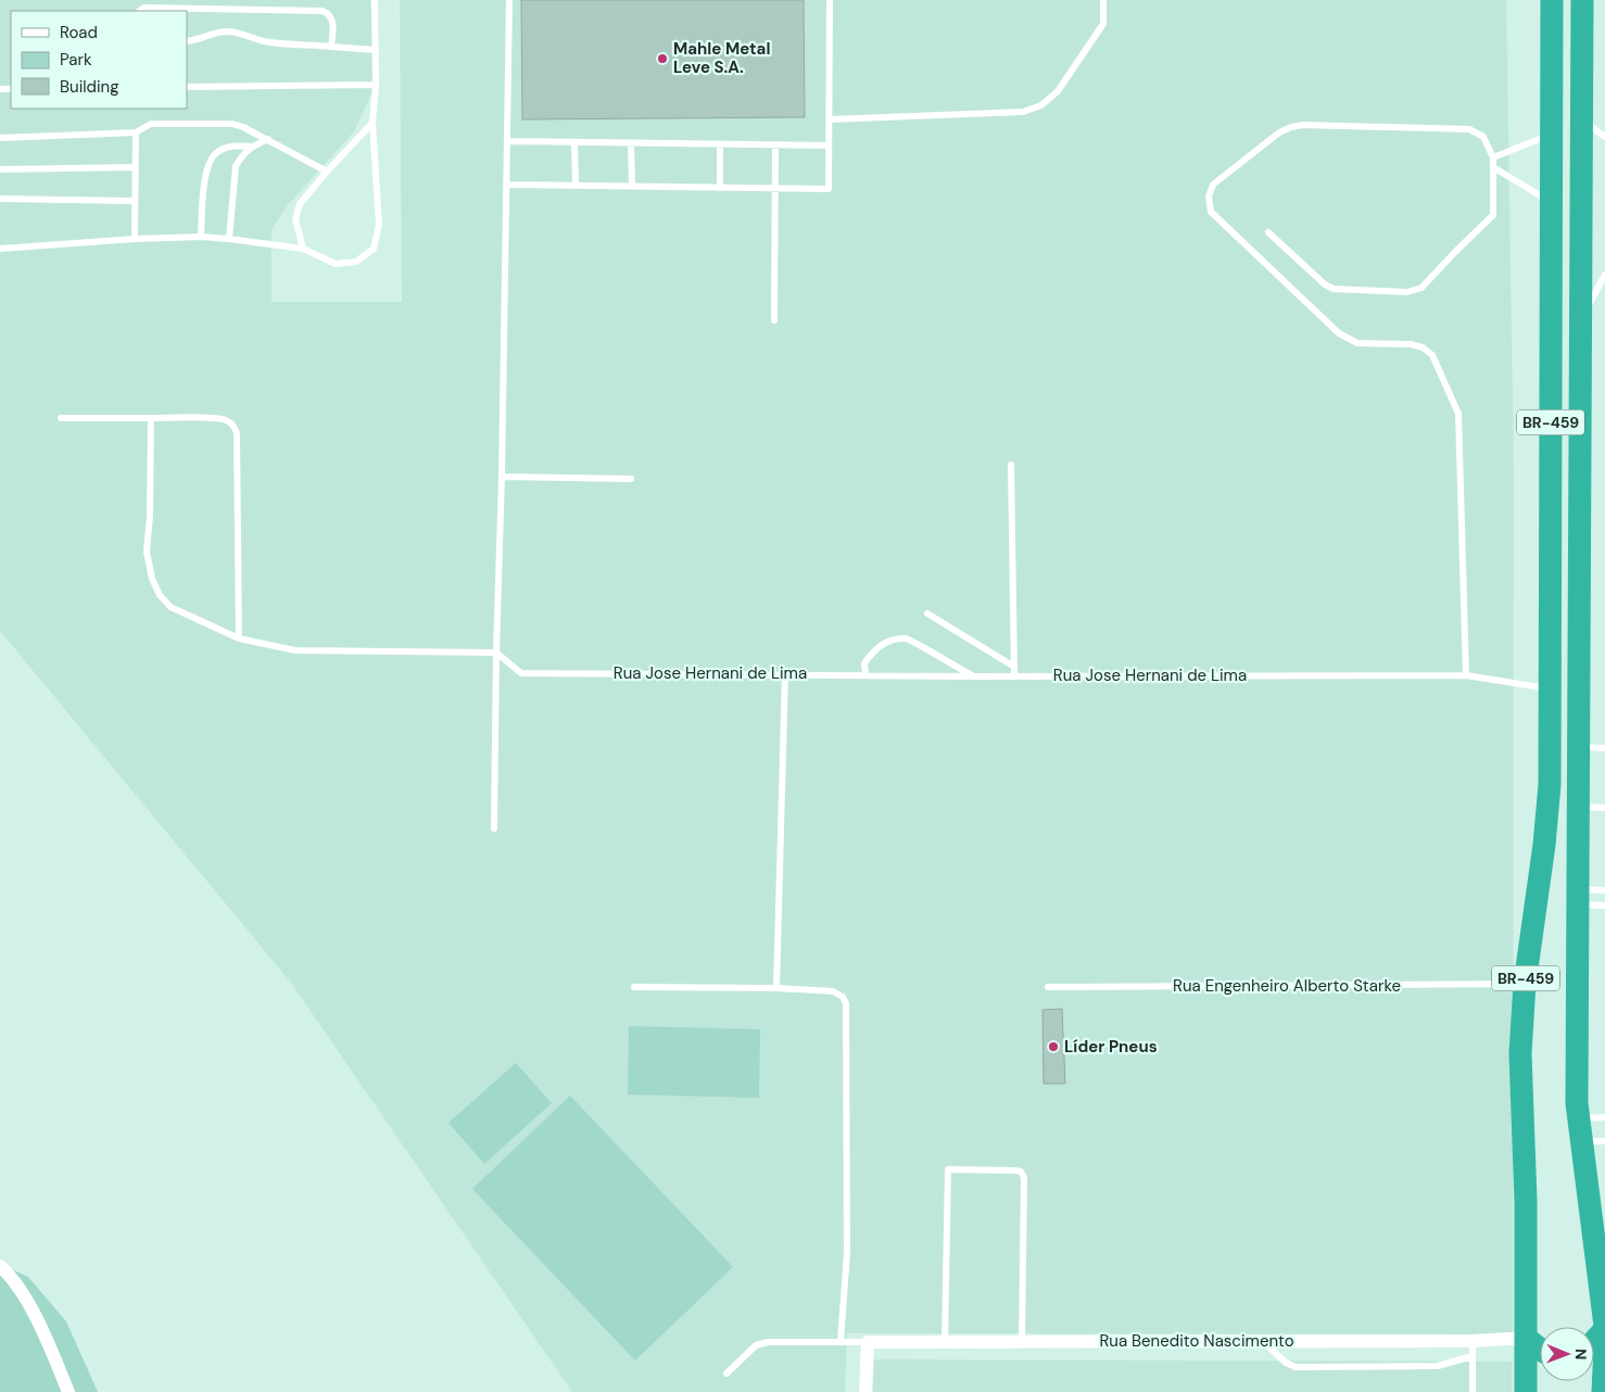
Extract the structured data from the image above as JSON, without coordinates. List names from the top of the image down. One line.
{"streets":{"highway":["BR-459"],"street":["Rua Benedito Nascimento"],"lane":["Rua Jose Hernani de Lima","Rua Engenheiro Alberto Starke"]},"crossings":[["BR-459","Rua Jose Hernani de Lima"],["BR-459","Rua Engenheiro Alberto Starke"],["BR-459","Rua Benedito Nascimento"]],"places":["Mahle Metal Leve S.A.","Líder Pneus"],"legend":["Road","Park","Building"],"north":"right"}
